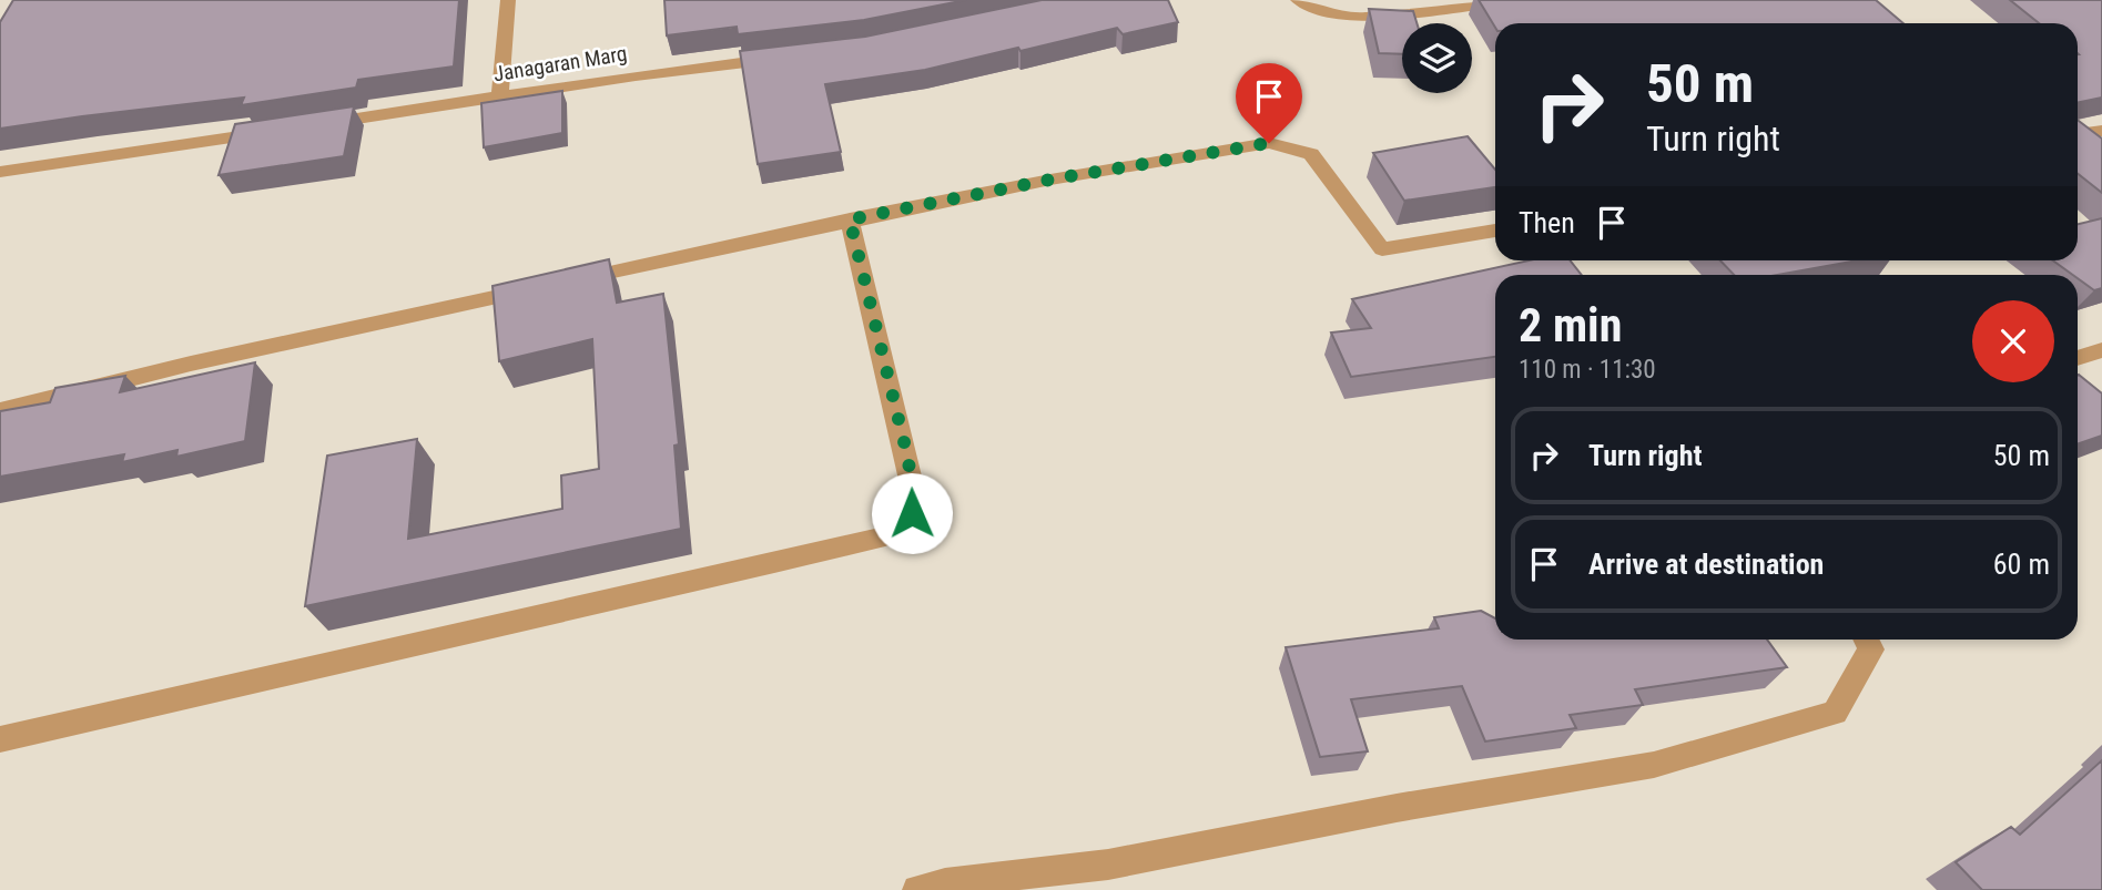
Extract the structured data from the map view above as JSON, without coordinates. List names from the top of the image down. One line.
{"streets":{"street":["Janagaran Marg"]},"page":{"turn":["50 m","Turn right"],"then":"Then","heading":["2 min","110 m · 11:30"],"list":[{"name":"Turn right","value":"50 m"},{"name":"Arrive at destination","value":"60 m"}]}}
